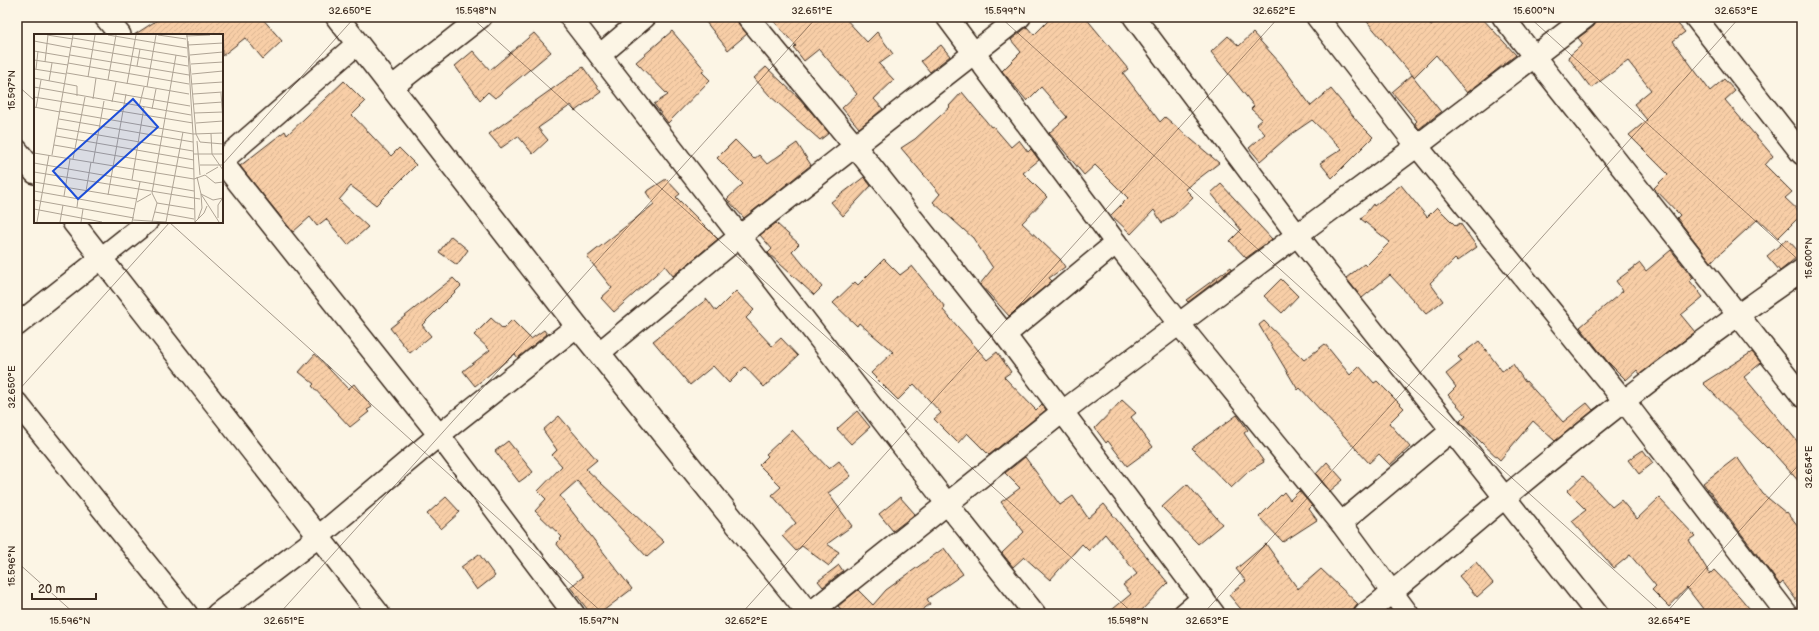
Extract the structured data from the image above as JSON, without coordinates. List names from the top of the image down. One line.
{"scale_bar":"20 m","coordinates":["32.650°E","15.598°N","32.651°E","15.599°N","32.652°E","15.600°N","32.653°E","15.597°N","32.654°E","15.596°N"]}
